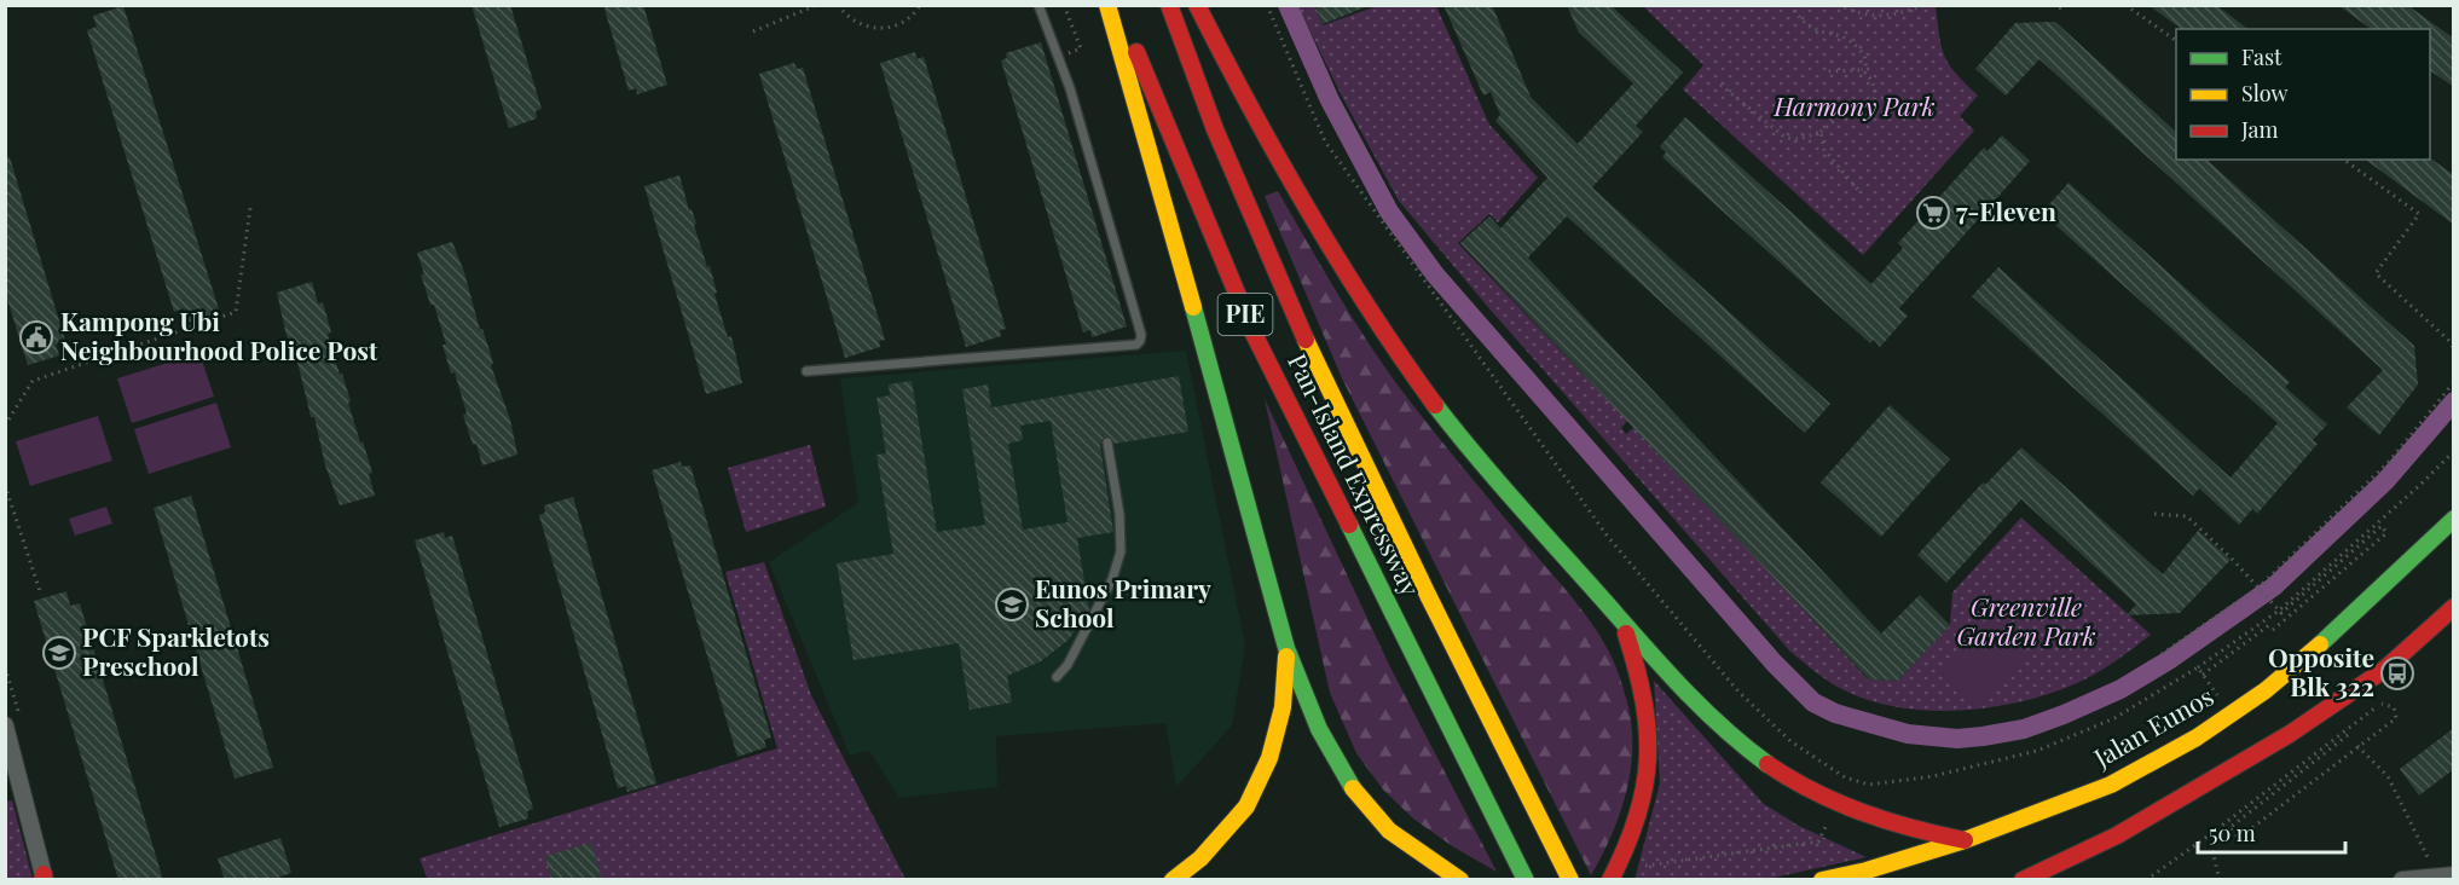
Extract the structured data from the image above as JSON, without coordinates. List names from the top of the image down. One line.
{"streets":{"highway":["PIE","Pan-Island Expressway","Jalan Eunos"]},"parks":["Harmony Park","Greenville Garden Park"],"places":{"supermarket":["7-Eleven"],"public building":["Kampong Ubi Neighbourhood Police Post"],"school or university":["Eunos Primary School","PCF Sparkletots Preschool"],"bus stop":["Opposite Blk 322"]},"legend":["Fast","Slow","Jam"],"scale_bar":"50 m"}
